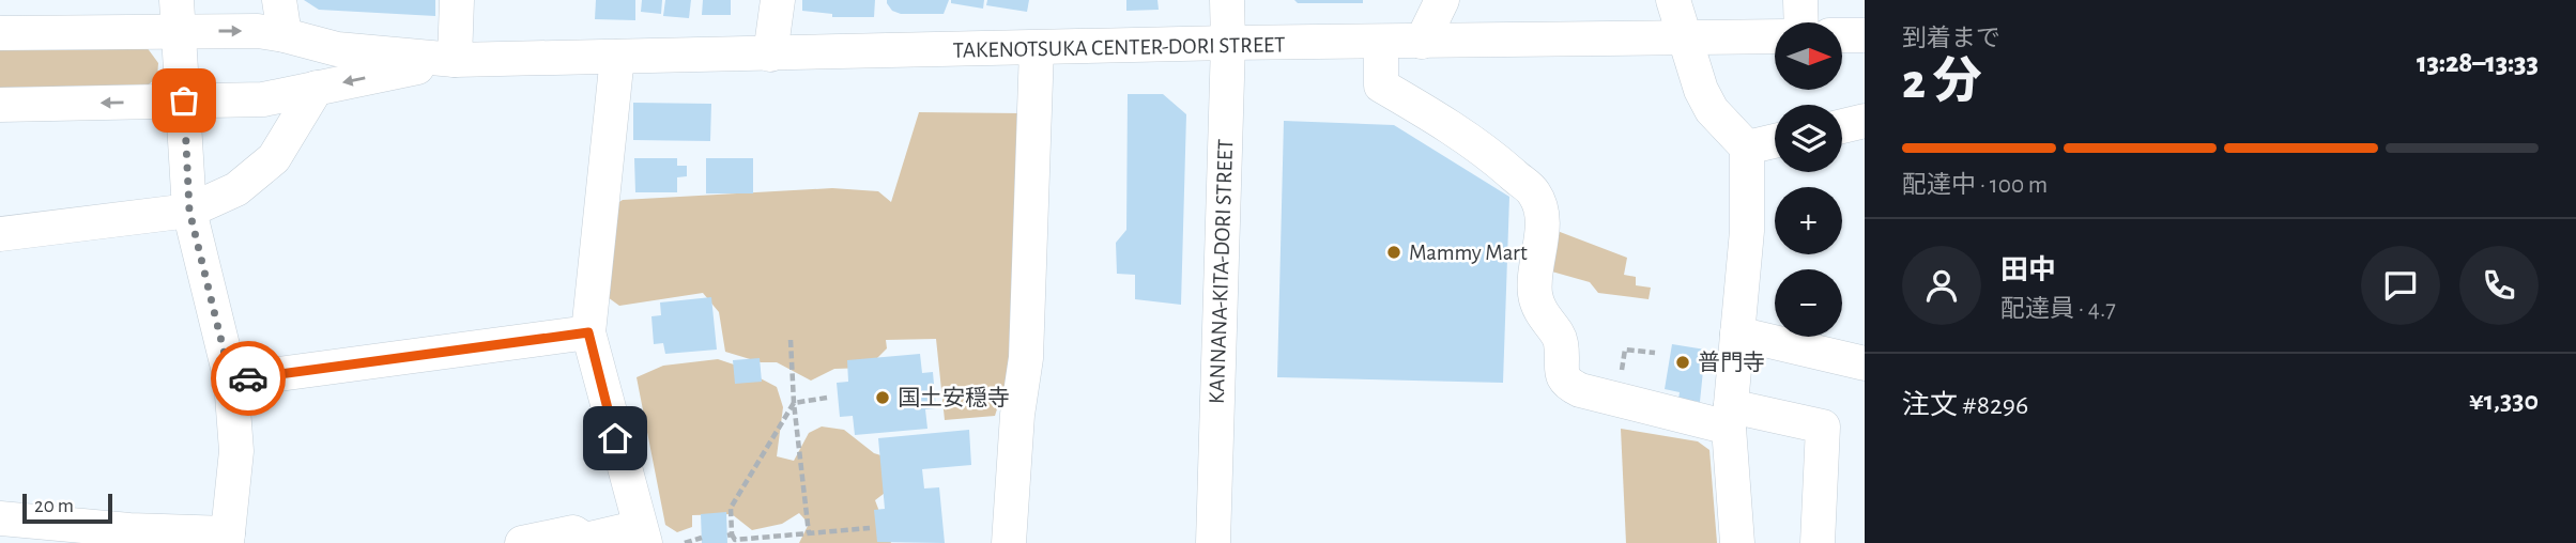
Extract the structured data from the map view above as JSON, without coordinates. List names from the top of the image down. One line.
{"streets":{"street":["TAKENOTSUKA CENTER-DORI STREET","KANNANA-KITA-DORI STREET"]},"crossings":[["TAKENOTSUKA CENTER-DORI STREET","KANNANA-KITA-DORI STREET"]],"places":["Mammy Mart","普門寺","国土安穏寺"],"scale_bar":"20 m","north":"right","page":{"heading":["2 分","到着まで","13:28–13:33"],"panel":["田中","配達員 · 4.7","注文 #8296","¥1,330"],"map_buttons":["+","−"],"bar":"配達中 · 100 m","scale":"20 m"}}
